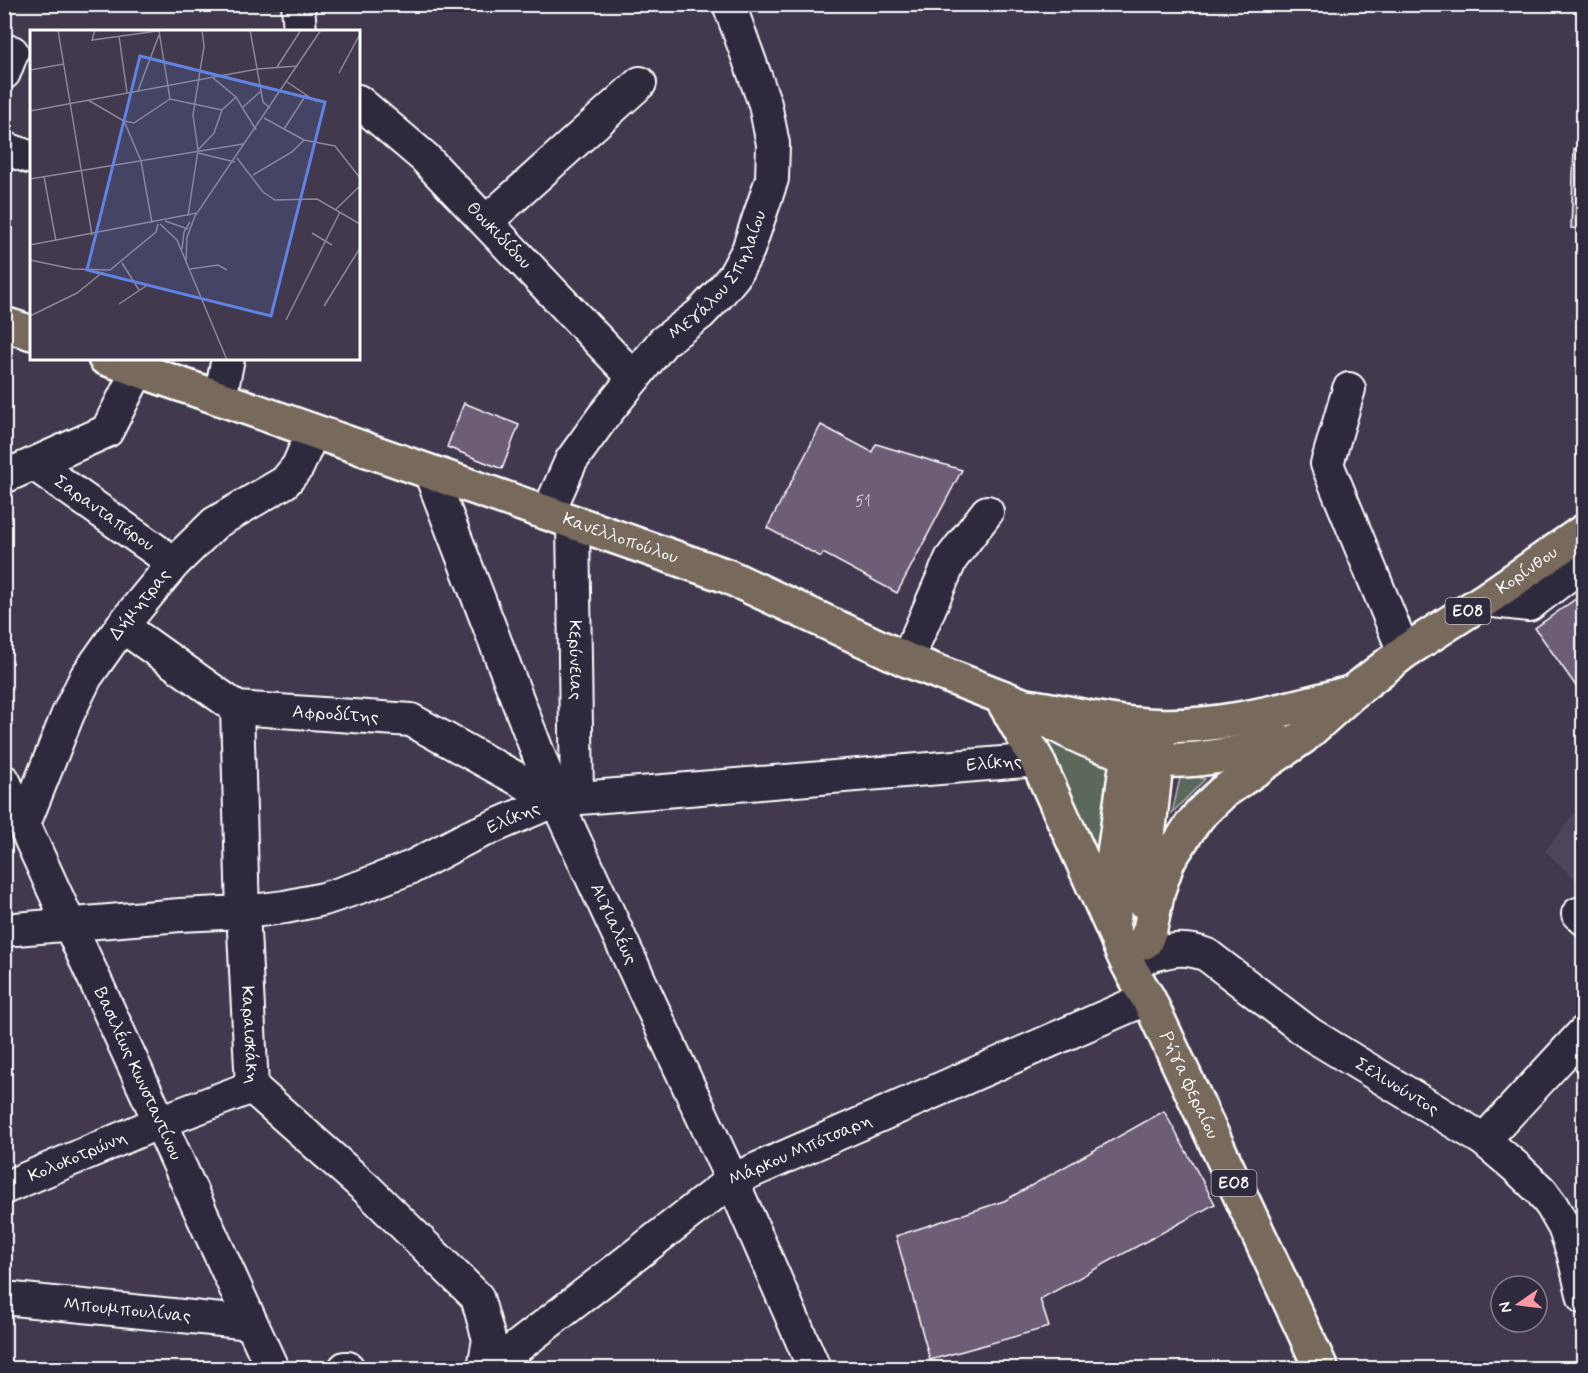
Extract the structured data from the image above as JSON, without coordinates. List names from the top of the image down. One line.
{"streets":{"main road":["Κανελλοπούλου","Κορίνθου","ΕΟ8","Ρήγα Φεραίου"],"street":["Θουκιδίδου","Μεγάλου Σπηλαίου","Σαρανταπόρου","Δήμητρας","Κερύνειας","Αφροδίτης","Ελίκης","Αιγιαλέως","Καραισκάκη","Βασιλέως Κωνσταντίνου","Σελινούντος","Μάρκου Μπότσαρη","Κολοκοτρώνη","Μπουμπουλίνας"]},"crossings":[["Θουκιδίδου","Μεγάλου Σπηλαίου"],["Μεγάλου Σπηλαίου","Κανελλοπούλου"],["Μεγάλου Σπηλαίου","Κερύνειας"],["Σαρανταπόρου","Δήμητρας"],["Κανελλοπούλου","Κορίνθου"],["Κανελλοπούλου","Δήμητρας"],["Κανελλοπούλου","ΕΟ8"],["Κανελλοπούλου","Κερύνειας"],["Κανελλοπούλου","Αιγιαλέως"],["Κορίνθου","ΕΟ8"],["Δήμητρας","Βασιλέως Κωνσταντίνου"],["ΕΟ8","Ρήγα Φεραίου"],["ΕΟ8","Σελινούντος"],["ΕΟ8","Μάρκου Μπότσαρη"],["Κερύνειας","Αφροδίτης"],["Κερύνειας","Ελίκης"],["Κερύνειας","Αιγιαλέως"],["Αφροδίτης","Ελίκης"],["Αφροδίτης","Αιγιαλέως"],["Αφροδίτης","Καραισκάκη"],["Ελίκης","Αιγιαλέως"],["Ελίκης","Καραισκάκη"],["Ελίκης","Βασιλέως Κωνσταντίνου"],["Αιγιαλέως","Μάρκου Μπότσαρη"],["Καραισκάκη","Κολοκοτρώνη"],["Βασιλέως Κωνσταντίνου","Κολοκοτρώνη"],["Βασιλέως Κωνσταντίνου","Μπουμπουλίνας"],["Ρήγα Φεραίου","Μάρκου Μπότσαρη"]],"house_numbers":["51"],"north":"left"}
